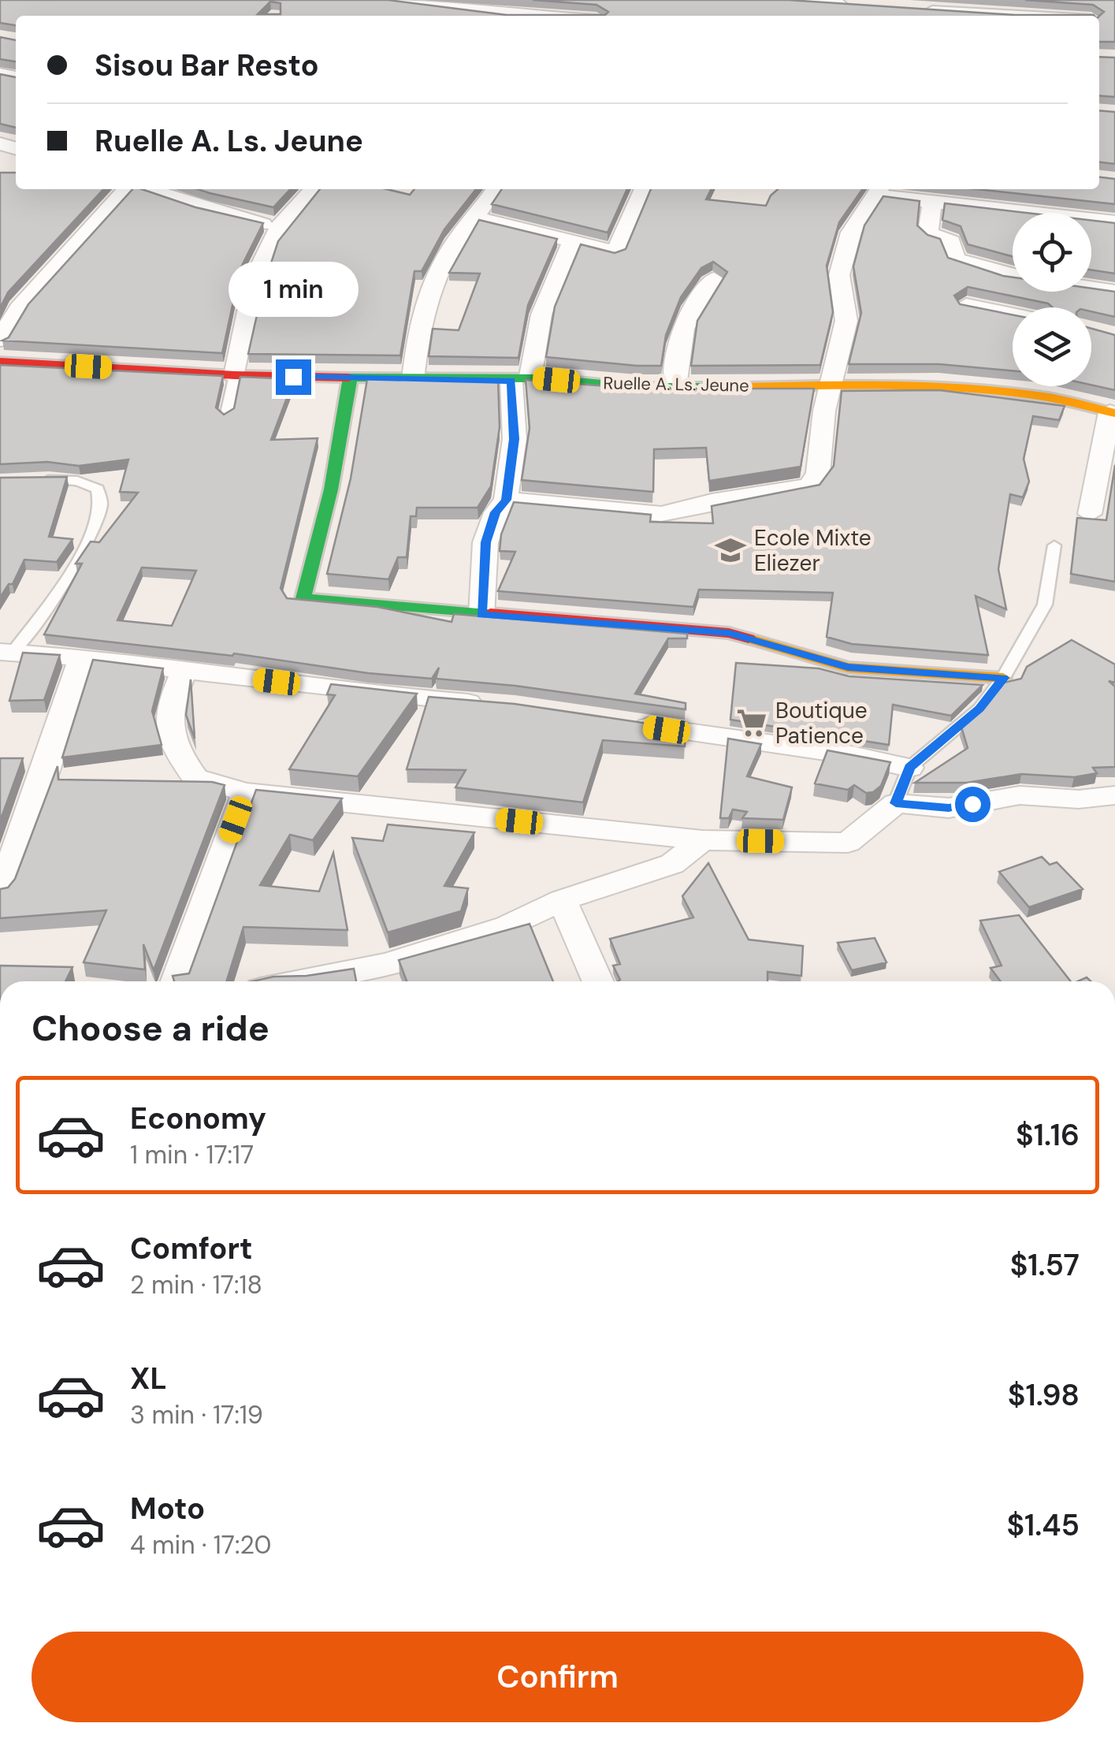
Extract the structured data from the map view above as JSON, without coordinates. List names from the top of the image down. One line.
{"streets":{"street":["Ruelle A. Ls. Jeune"]},"places":{"school or university":["Ecole Mixte Eliezer"],"supermarket":["Boutique Patience"]},"page":{"banner":["Sisou Bar Resto","Ruelle A. Ls. Jeune"],"bubble":"1 min","heading":"Choose a ride","list":[{"name":"Economy","note":"1 min · 17:17","value":"$1.16"},{"name":"Comfort","note":"2 min · 17:18","value":"$1.57"},{"name":"XL","note":"3 min · 17:19","value":"$1.98"},{"name":"Moto","note":"4 min · 17:20","value":"$1.45"}],"buttons":"Confirm"}}
